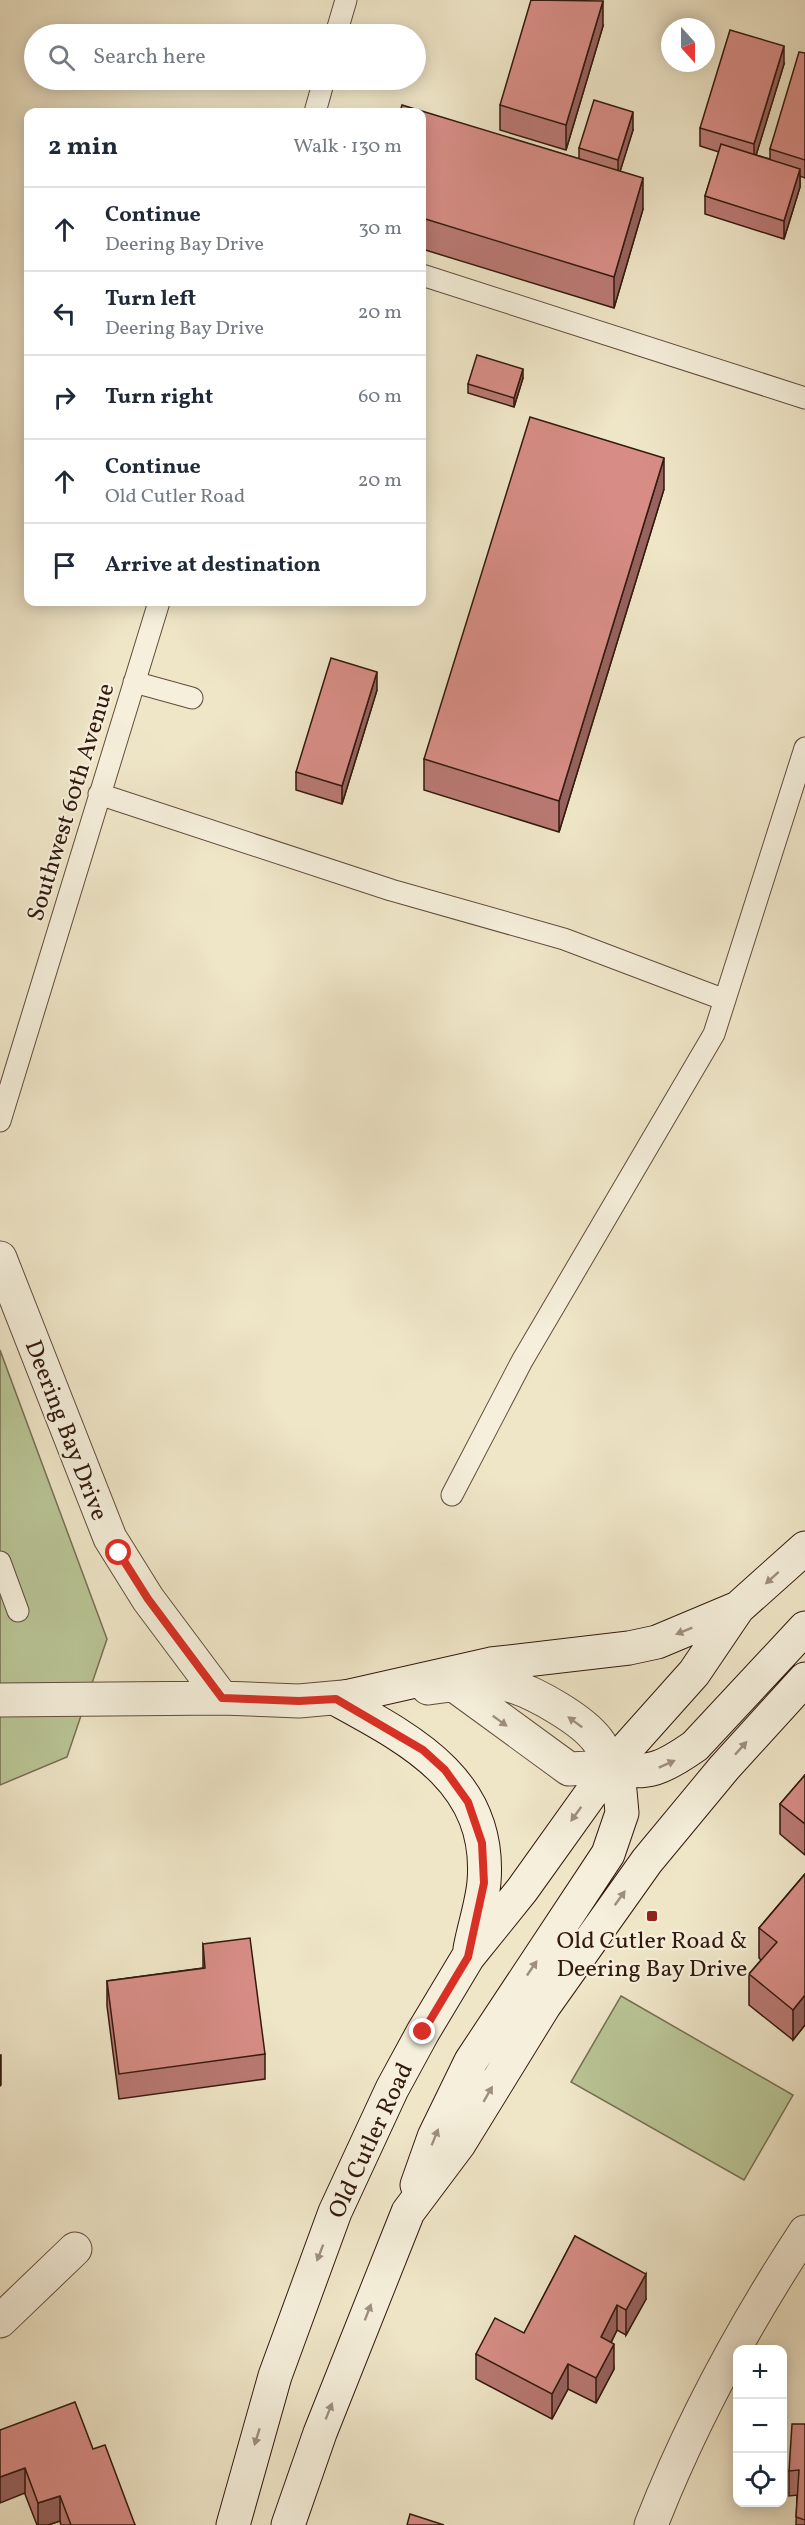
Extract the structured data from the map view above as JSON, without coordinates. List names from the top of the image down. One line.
{"streets":{"main road":["Deering Bay Drive","Old Cutler Road"],"lane":["Southwest 60th Avenue"]},"places":{"transit":["Old Cutler Road & Deering Bay Drive"]},"north":"bottom","page":{"search":"Search here","heading":["2 min","Walk · 130 m"],"list":[["Continue","Deering Bay Drive","30 m"],["Turn left","Deering Bay Drive","20 m"],["Turn right","60 m"],["Continue","Old Cutler Road","20 m"],"Arrive at destination"],"map_buttons":["+","−"]}}
